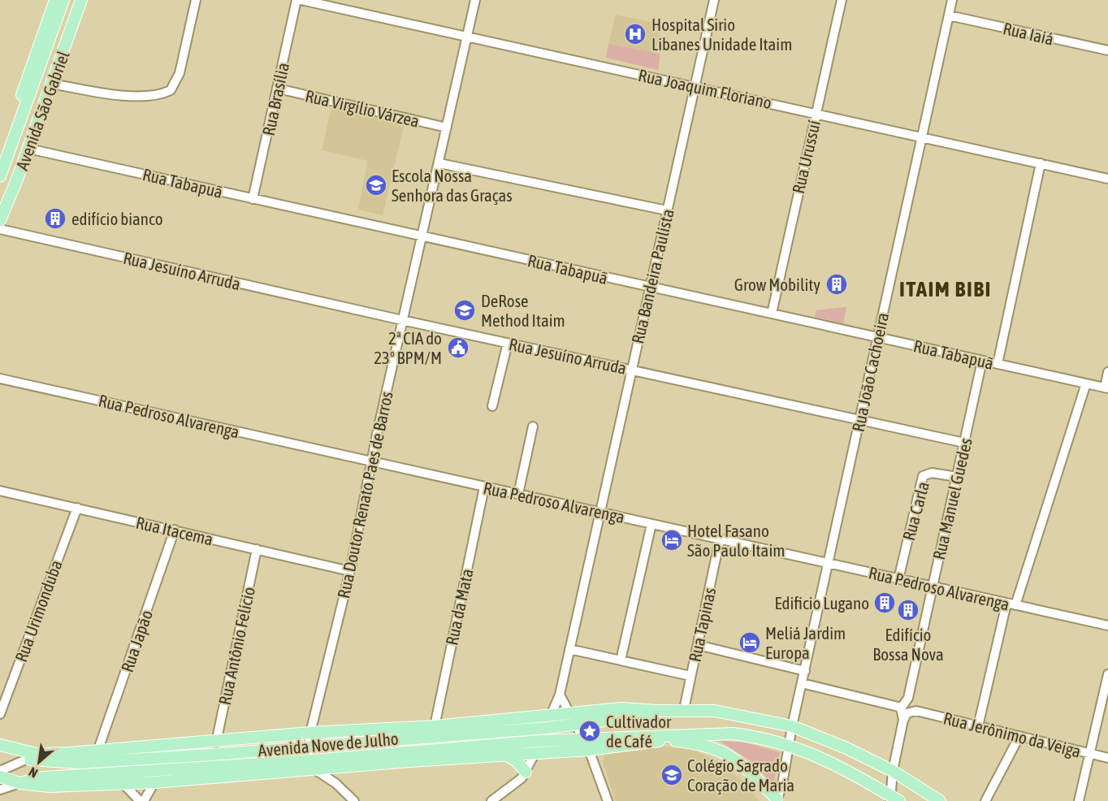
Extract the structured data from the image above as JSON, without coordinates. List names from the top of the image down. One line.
{"streets":{"main road":["Avenida São Gabriel","Avenida Nove de Julho"],"street":["Rua Iaiá","Rua Joaquim Floriano","Rua Brasília","Rua Virgílio Várzea","Rua Urussuí","Rua Tabapuã","Rua Jesuíno Arruda","Rua Bandeira Paulista","Rua João Cachoeira","Rua Pedroso Alvarenga","Rua Doutor Renato Paes de Barros","Rua Manuel Guedes","Rua Carla","Rua Itacema","Rua da Mata","Rua Urimonduba","Rua Tapinas","Rua Japão","Rua Antônio Felício","Rua Jerônimo da Veiga"]},"crossings":[["Rua Iaiá","Rua João Cachoeira"],["Rua Joaquim Floriano","Rua Urussuí"],["Rua Joaquim Floriano","Rua Bandeira Paulista"],["Rua Joaquim Floriano","Rua João Cachoeira"],["Rua Joaquim Floriano","Rua Doutor Renato Paes de Barros"],["Rua Brasília","Rua Virgílio Várzea"],["Rua Brasília","Rua Tabapuã"],["Rua Virgílio Várzea","Rua Doutor Renato Paes de Barros"],["Avenida São Gabriel","Rua Tabapuã"],["Rua Urussuí","Rua Tabapuã"],["Rua Tabapuã","Rua Bandeira Paulista"],["Rua Tabapuã","Rua João Cachoeira"],["Rua Tabapuã","Rua Doutor Renato Paes de Barros"],["Rua Tabapuã","Rua Manuel Guedes"],["Rua Jesuíno Arruda","Rua Bandeira Paulista"],["Rua Jesuíno Arruda","Rua João Cachoeira"],["Rua Jesuíno Arruda","Rua Doutor Renato Paes de Barros"],["Rua Jesuíno Arruda","Rua Manuel Guedes"],["Rua Bandeira Paulista","Rua Pedroso Alvarenga"],["Rua Bandeira Paulista","Avenida Nove de Julho"],["Rua João Cachoeira","Rua Pedroso Alvarenga"],["Rua João Cachoeira","Rua Jerônimo da Veiga"],["Rua João Cachoeira","Avenida Nove de Julho"],["Rua Pedroso Alvarenga","Rua Doutor Renato Paes de Barros"],["Rua Pedroso Alvarenga","Rua Manuel Guedes"],["Rua Pedroso Alvarenga","Rua Carla"],["Rua Pedroso Alvarenga","Rua da Mata"],["Rua Pedroso Alvarenga","Rua Tapinas"],["Rua Doutor Renato Paes de Barros","Rua Itacema"],["Rua Doutor Renato Paes de Barros","Avenida Nove de Julho"],["Rua Manuel Guedes","Rua Carla"],["Rua Manuel Guedes","Rua Jerônimo da Veiga"],["Rua Manuel Guedes","Avenida Nove de Julho"],["Rua Itacema","Rua Urimonduba"],["Rua Itacema","Rua Japão"],["Rua Itacema","Rua Antônio Felício"],["Rua da Mata","Avenida Nove de Julho"],["Rua Tapinas","Avenida Nove de Julho"],["Rua Japão","Avenida Nove de Julho"],["Rua Antônio Felício","Avenida Nove de Julho"]],"districts":["ITAIM BIBI"],"places":{"hospital":["Hospital Sirio Libanes Unidade Itaim"],"school or university":["Escola Nossa Senhora das Graças","DeRose Method Itaim","Colégio Sagrado Coração de Maria"],"building":["edifício bianco","Grow Mobility","Edificio Lugano","Edifício Bossa Nova"],"public building":["2ª CIA do 23º BPM/M"],"hotel":["Hotel Fasano São Paulo Itaim","Meliá Jardim Europa"],"place":["Cultivador de Café"]},"north":"bottom left"}
